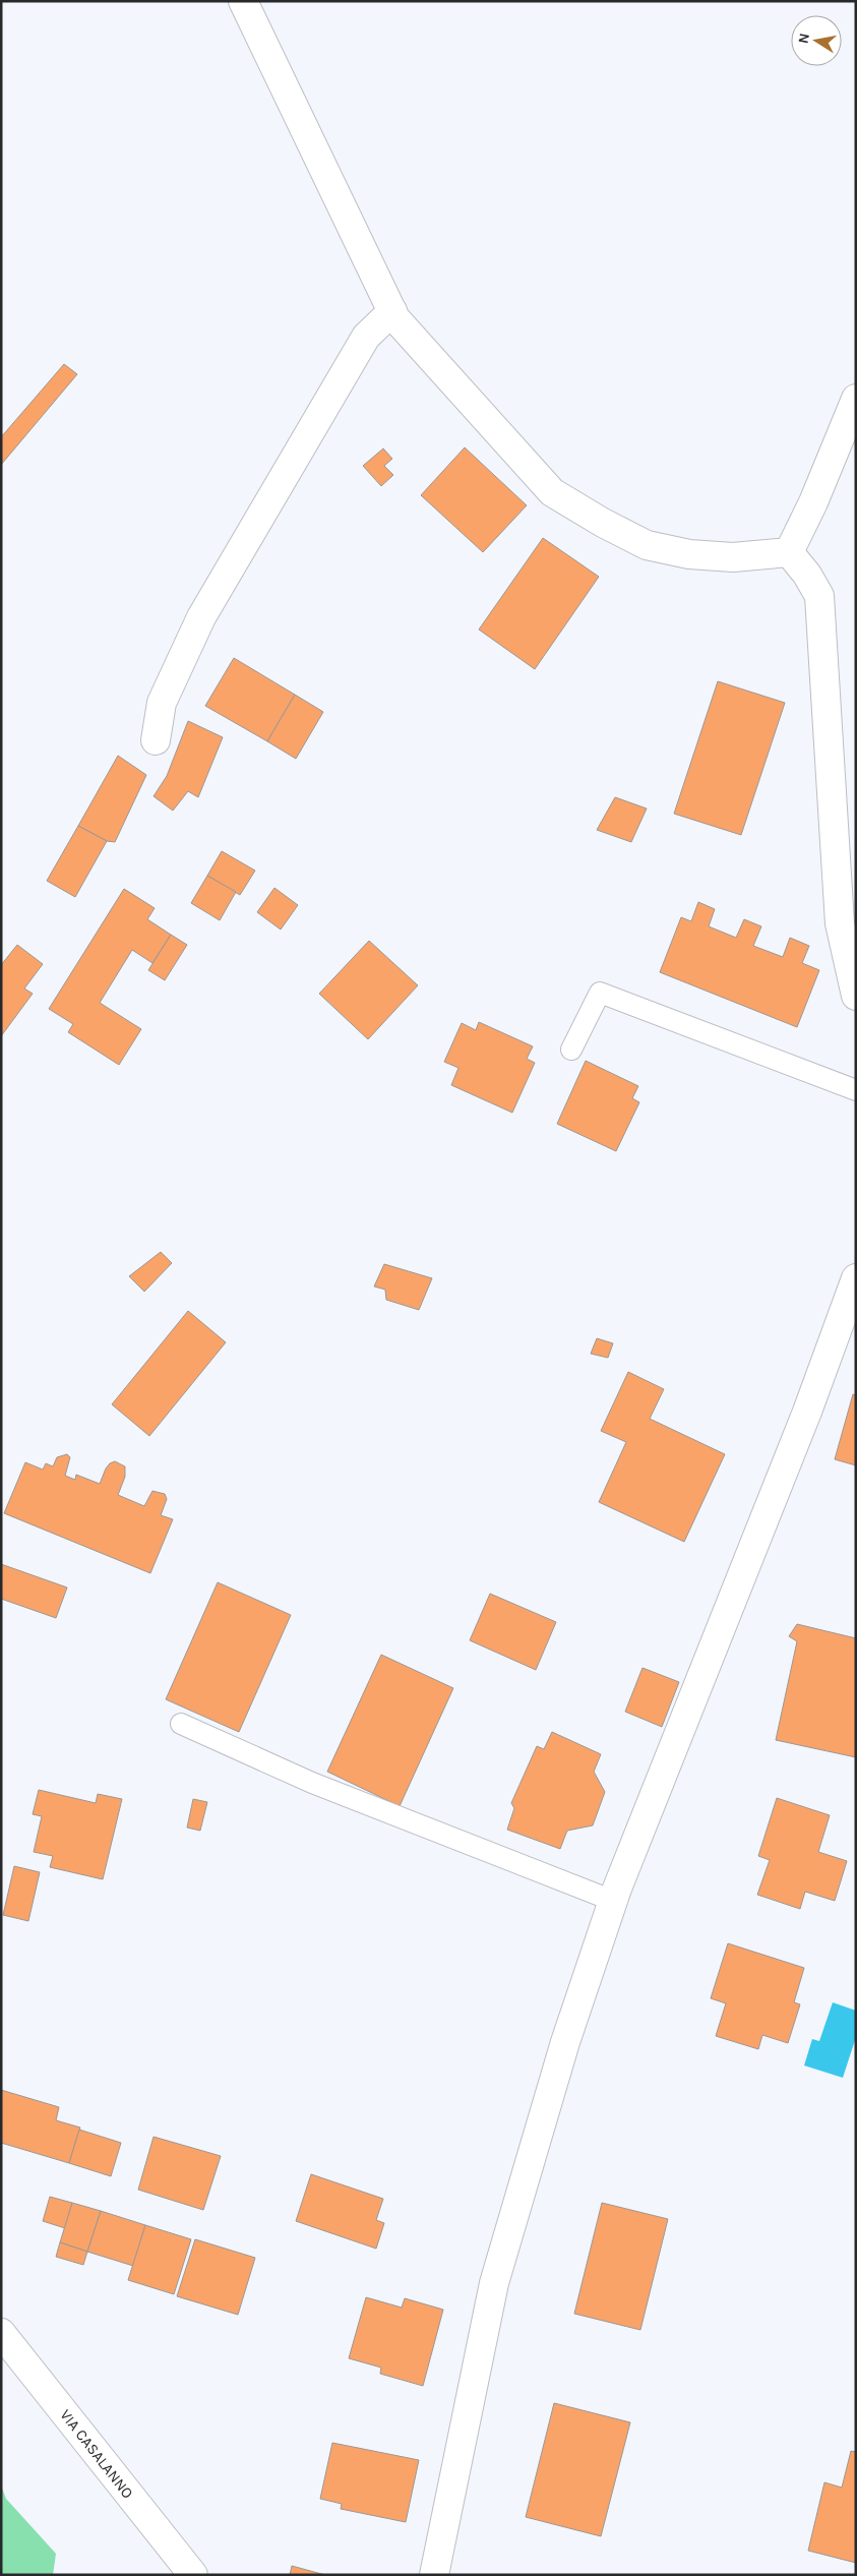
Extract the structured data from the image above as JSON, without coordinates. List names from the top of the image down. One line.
{"streets":{"street":["VIA CASALANNO"]},"north":"left"}
